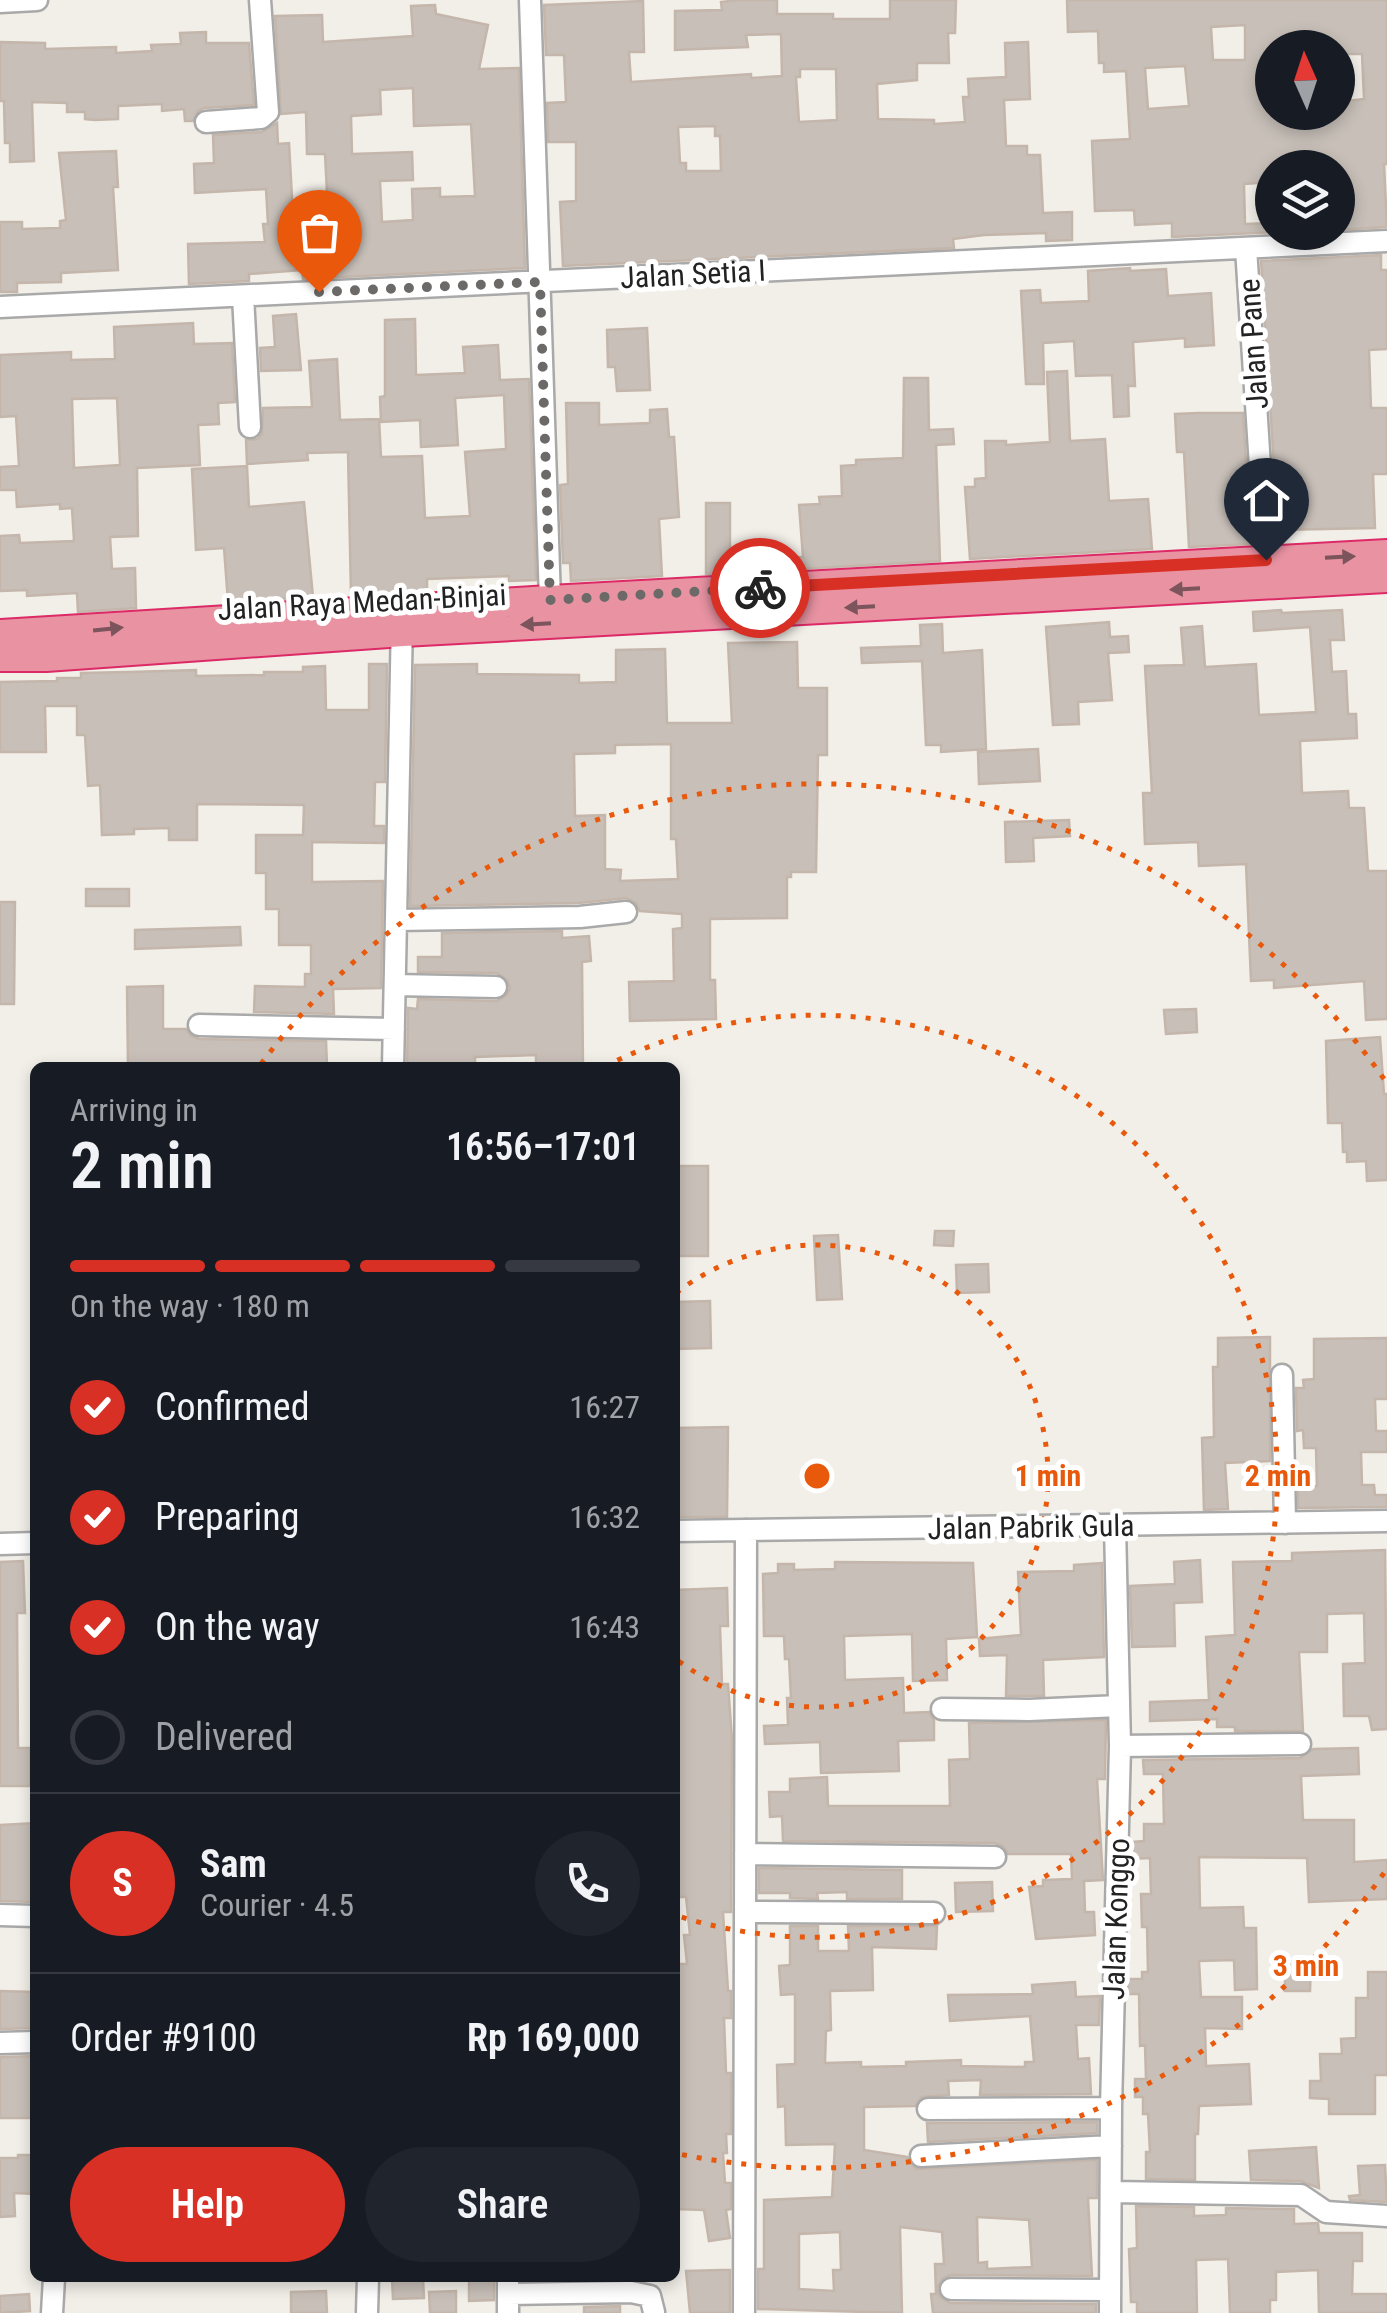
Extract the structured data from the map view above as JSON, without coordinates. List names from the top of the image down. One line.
{"streets":{"highway":["Jalan Raya Medan-Binjai"],"street":["Jalan Setia I","Jalan Pane","Jalan Pabrik Gula","Jalan Konggo"]},"crossings":[["Jalan Setia I","Jalan Pane"],["Jalan Pane","Jalan Raya Medan-Binjai"],["Jalan Pabrik Gula","Jalan Konggo"]],"north":"top","page":{"heading":["2 min","Arriving in","16:56–17:01"],"panel":["Sam","Courier · 4.5","Order #9100","Rp 169,000"],"bar":"On the way · 180 m","list":[["Confirmed","16:27"],["Preparing","16:32"],["On the way","16:43"],"Delivered"],"round":"S","buttons":["Help","Share"]},"rings":["1 min","2 min","3 min"]}
